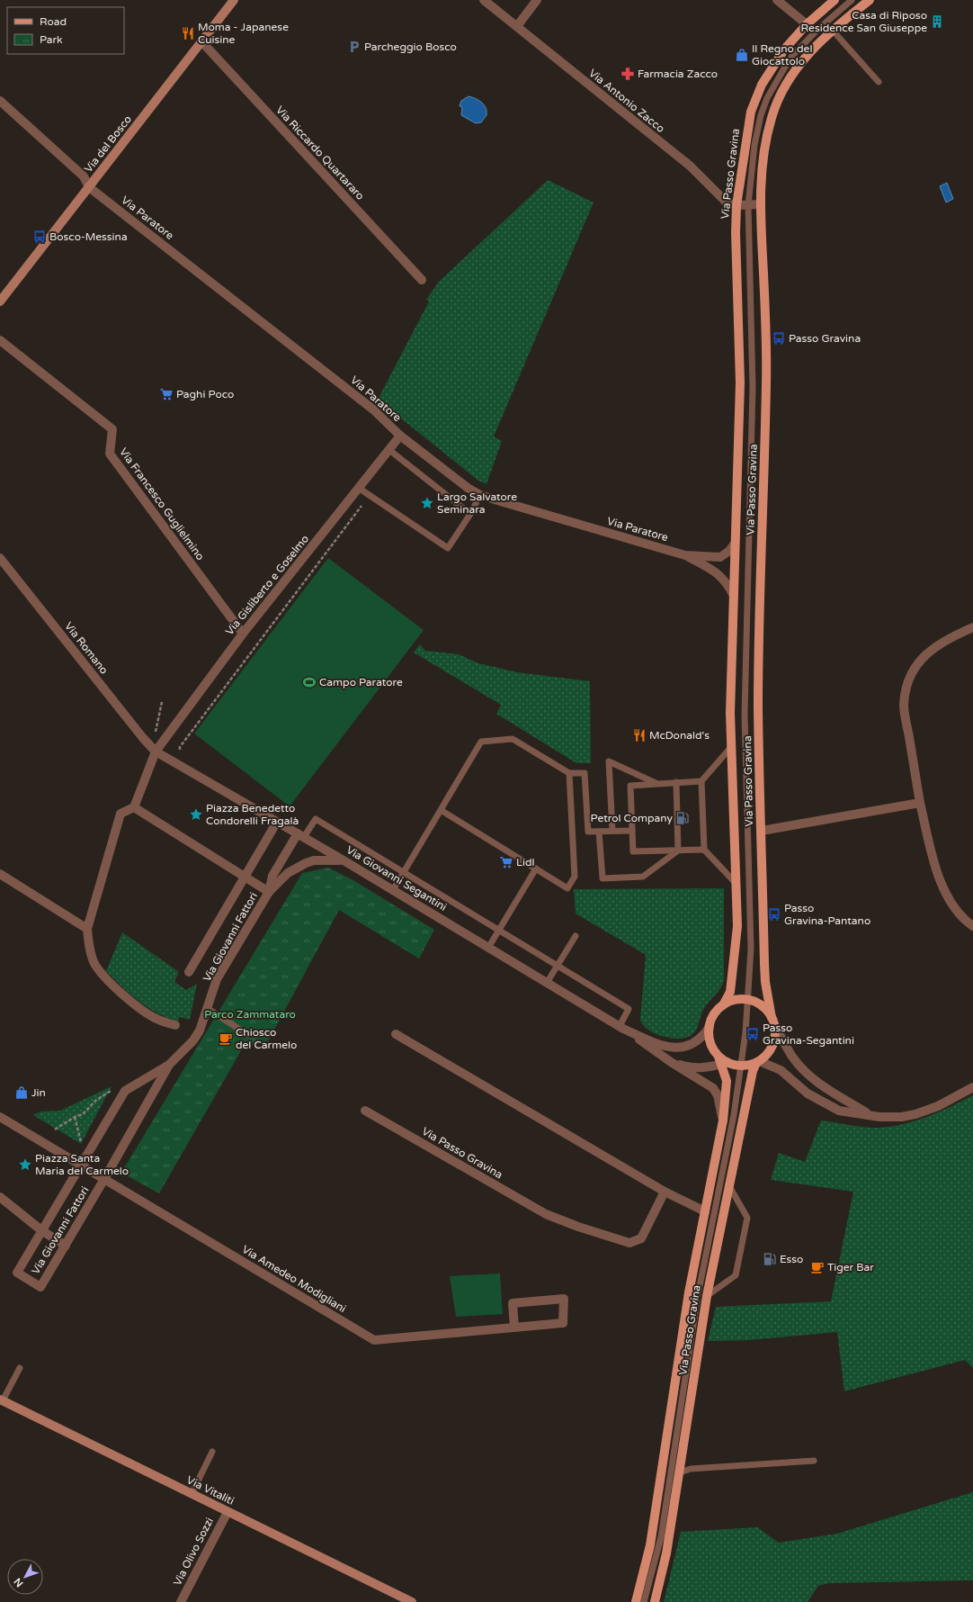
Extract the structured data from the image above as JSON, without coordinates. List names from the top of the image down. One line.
{"streets":{"main road":["Via Passo Gravina"],"street":["Via Antonio Zacco","Via del Bosco","Via Riccardo Quartararo","Via Paratore","Via Francesco Guglielmino","Via Gisliberto e Goselmo","Via Romano","Via Giovanni Segantini","Via Giovanni Fattori","Via Amedeo Modigliani","Via Vitaliti","Via Olivo Sozzi"]},"crossings":[["Via Antonio Zacco","Via Passo Gravina"],["Via del Bosco","Via Riccardo Quartararo"],["Via del Bosco","Via Paratore"],["Via Passo Gravina","Via Paratore"],["Via Passo Gravina","Via Giovanni Segantini"],["Via Paratore","Via Gisliberto e Goselmo"],["Via Francesco Guglielmino","Via Gisliberto e Goselmo"],["Via Gisliberto e Goselmo","Via Romano"],["Via Gisliberto e Goselmo","Via Giovanni Segantini"],["Via Romano","Via Giovanni Segantini"],["Via Giovanni Segantini","Via Giovanni Fattori"],["Via Giovanni Fattori","Via Amedeo Modigliani"],["Via Vitaliti","Via Olivo Sozzi"]],"parks":["Parco Zammataro"],"places":{"building":["Casa di Riposo Residence San Giuseppe"],"restaurant":["Moma - Japanese Cuisine","McDonald's"],"parking":["Parcheggio Bosco"],"shop":["Il Regno del Giocattolo","Jin"],"pharmacy":["Farmacia Zacco"],"bus stop":["Bosco-Messina","Passo Gravina","Passo Gravina-Pantano","Passo Gravina-Segantini"],"supermarket":["Paghi Poco","Lidl"],"place":["Largo Salvatore Seminara","Piazza Benedetto Condorelli Fragalà","Piazza Santa Maria del Carmelo"],"sports":["Campo Paratore"],"fuel station":["Petrol Company","Esso"],"cafe":["Chiosco del Carmelo","Tiger Bar"]},"legend":["Road","Park"],"north":"bottom left"}
